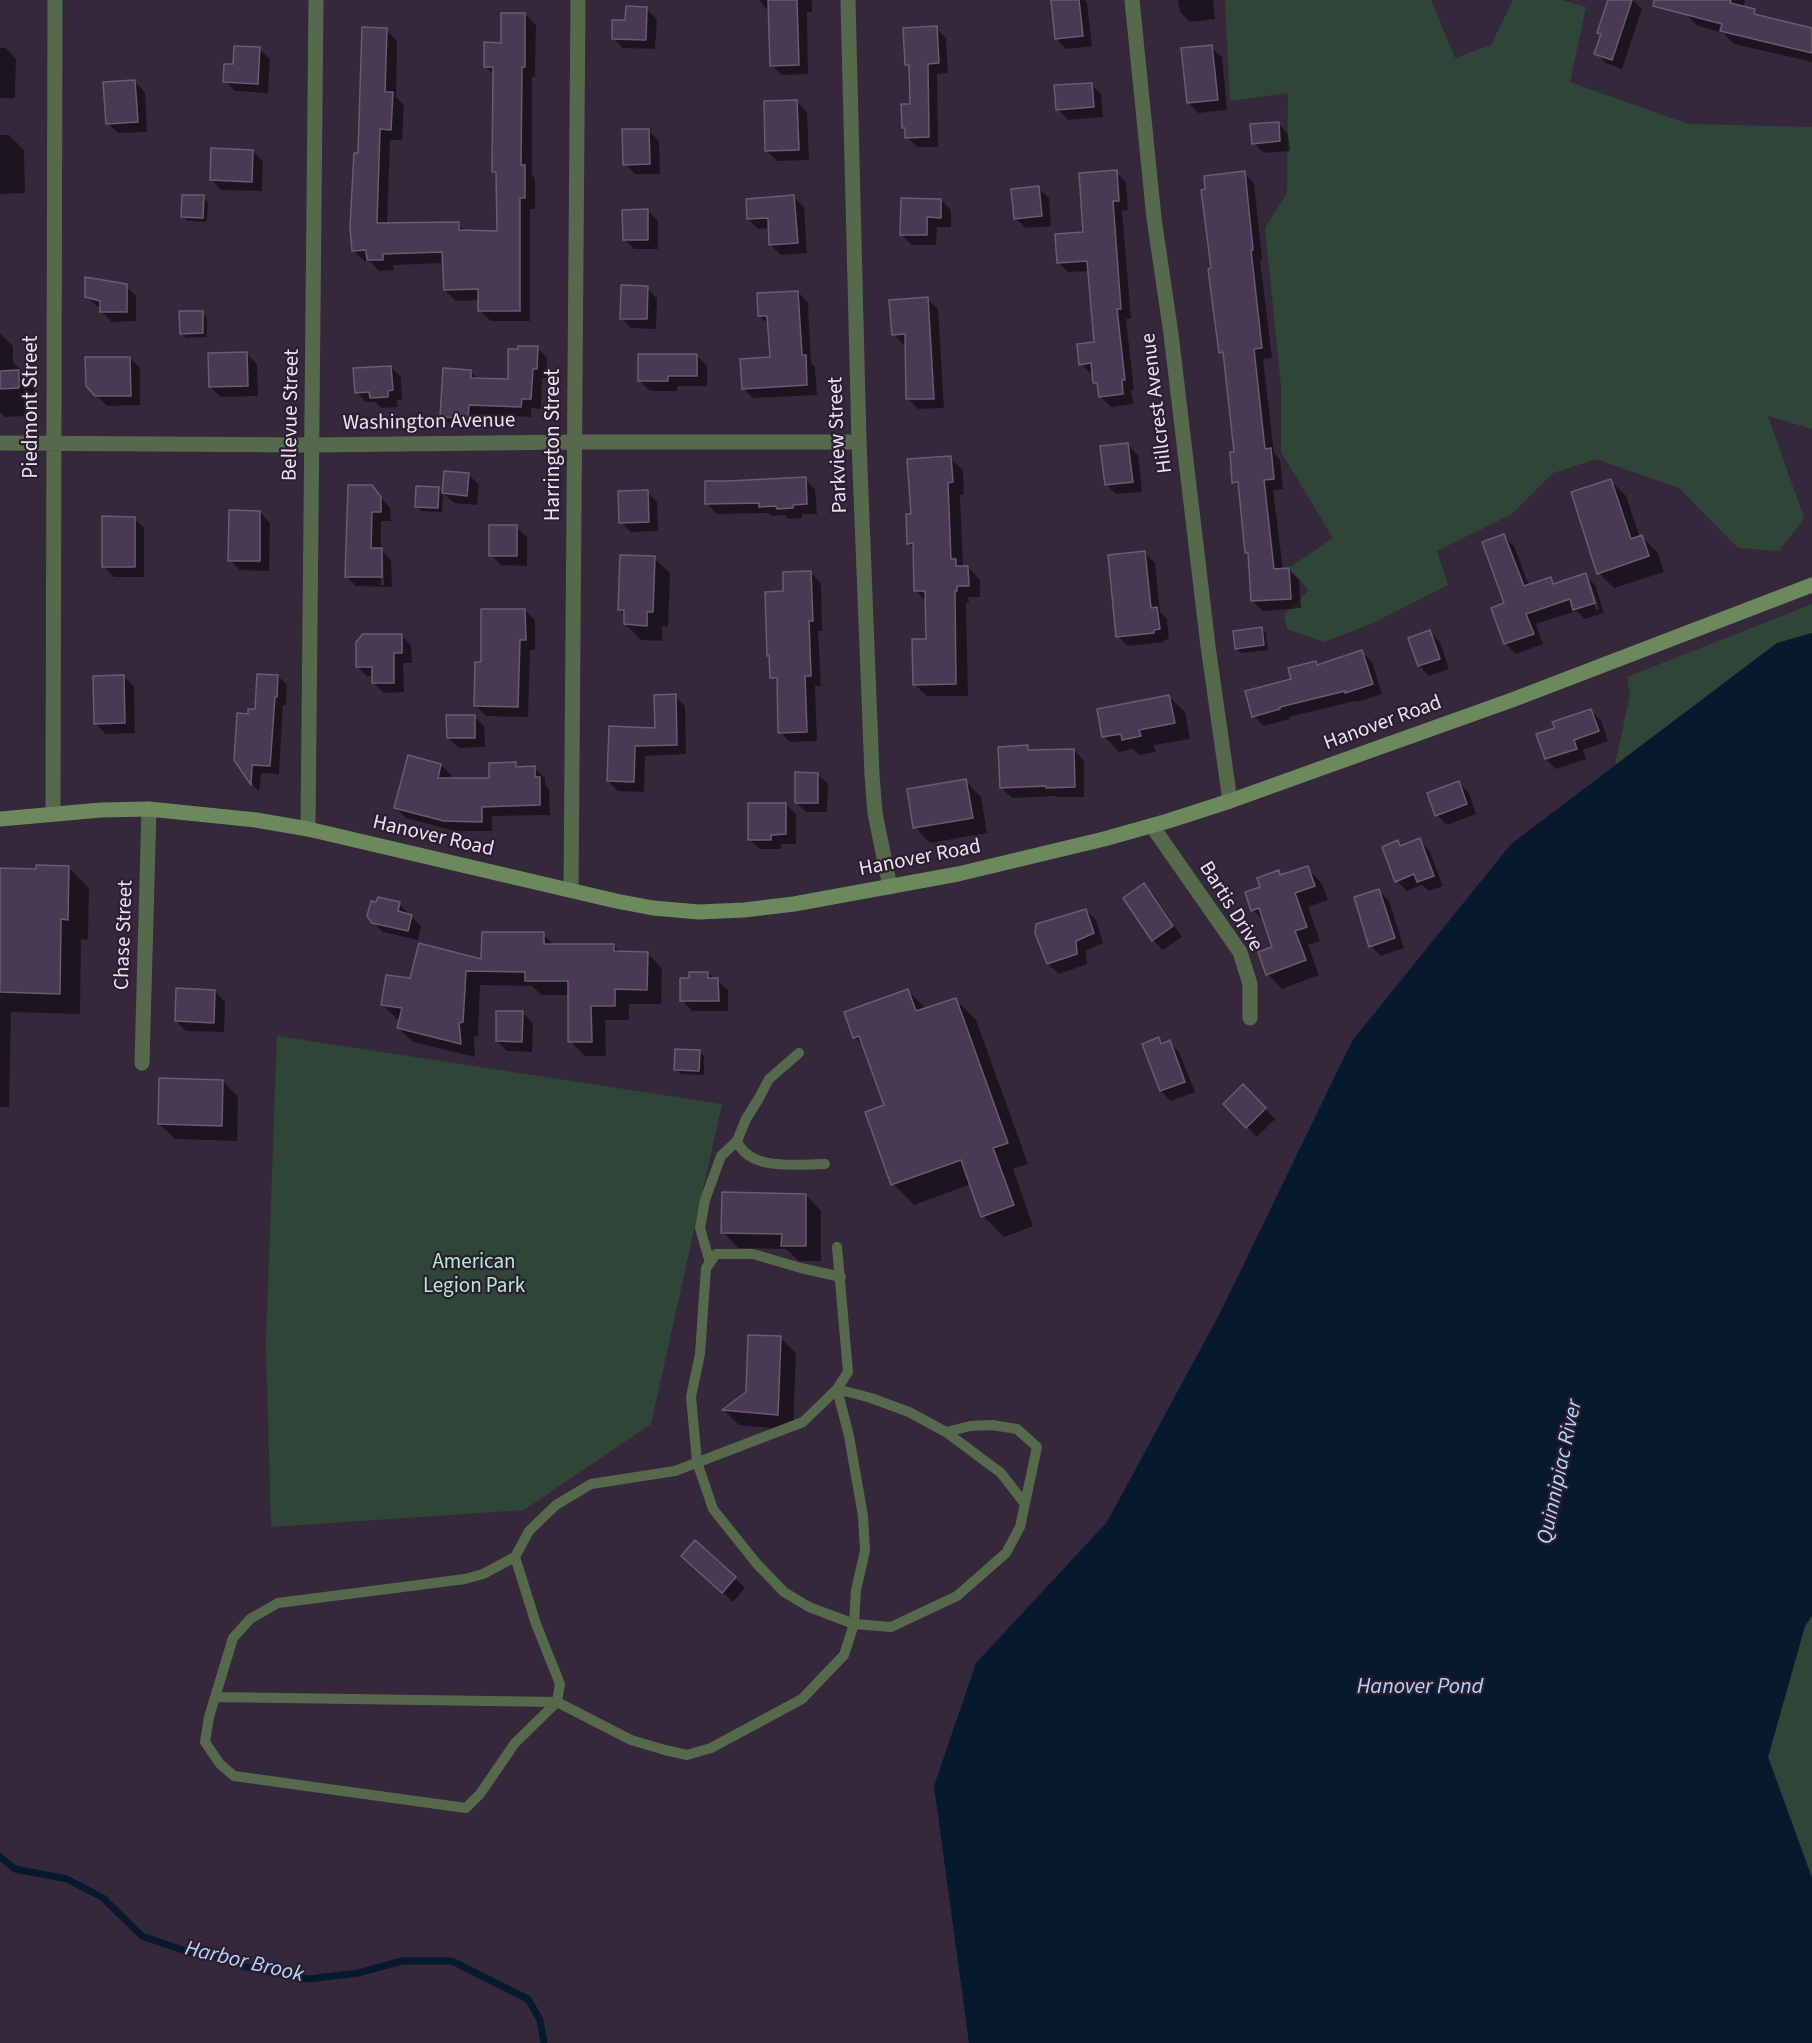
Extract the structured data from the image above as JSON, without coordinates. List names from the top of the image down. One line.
{"streets":{"main road":["Hanover Road"],"street":["Hillcrest Avenue","Piedmont Street","Bellevue Street","Washington Avenue","Harrington Street","Parkview Street","Bartis Drive","Chase Street"]},"crossings":[["Hillcrest Avenue","Hanover Road"],["Piedmont Street","Washington Avenue"],["Piedmont Street","Hanover Road"],["Bellevue Street","Washington Avenue"],["Bellevue Street","Hanover Road"],["Washington Avenue","Harrington Street"],["Washington Avenue","Parkview Street"],["Harrington Street","Hanover Road"],["Parkview Street","Hanover Road"],["Hanover Road","Bartis Drive"],["Hanover Road","Chase Street"]],"water":["Quinnipiac River","Hanover Pond","Harbor Brook"],"parks":["American Legion Park"]}
